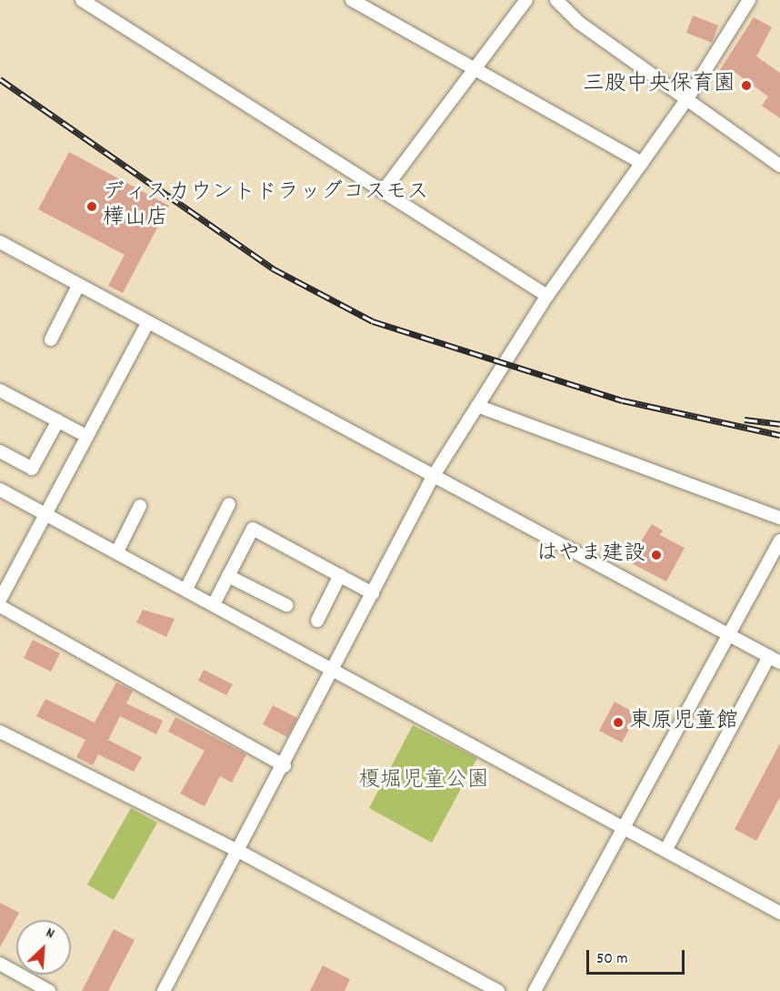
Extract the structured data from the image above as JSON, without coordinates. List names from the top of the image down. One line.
{"parks":["榎堀児童公園"],"places":["三股中央保育園","ディスカウントドラッグコスモス 樺山店","はやま建設","東原児童館"],"scale_bar":"50 m","north":"top right"}
